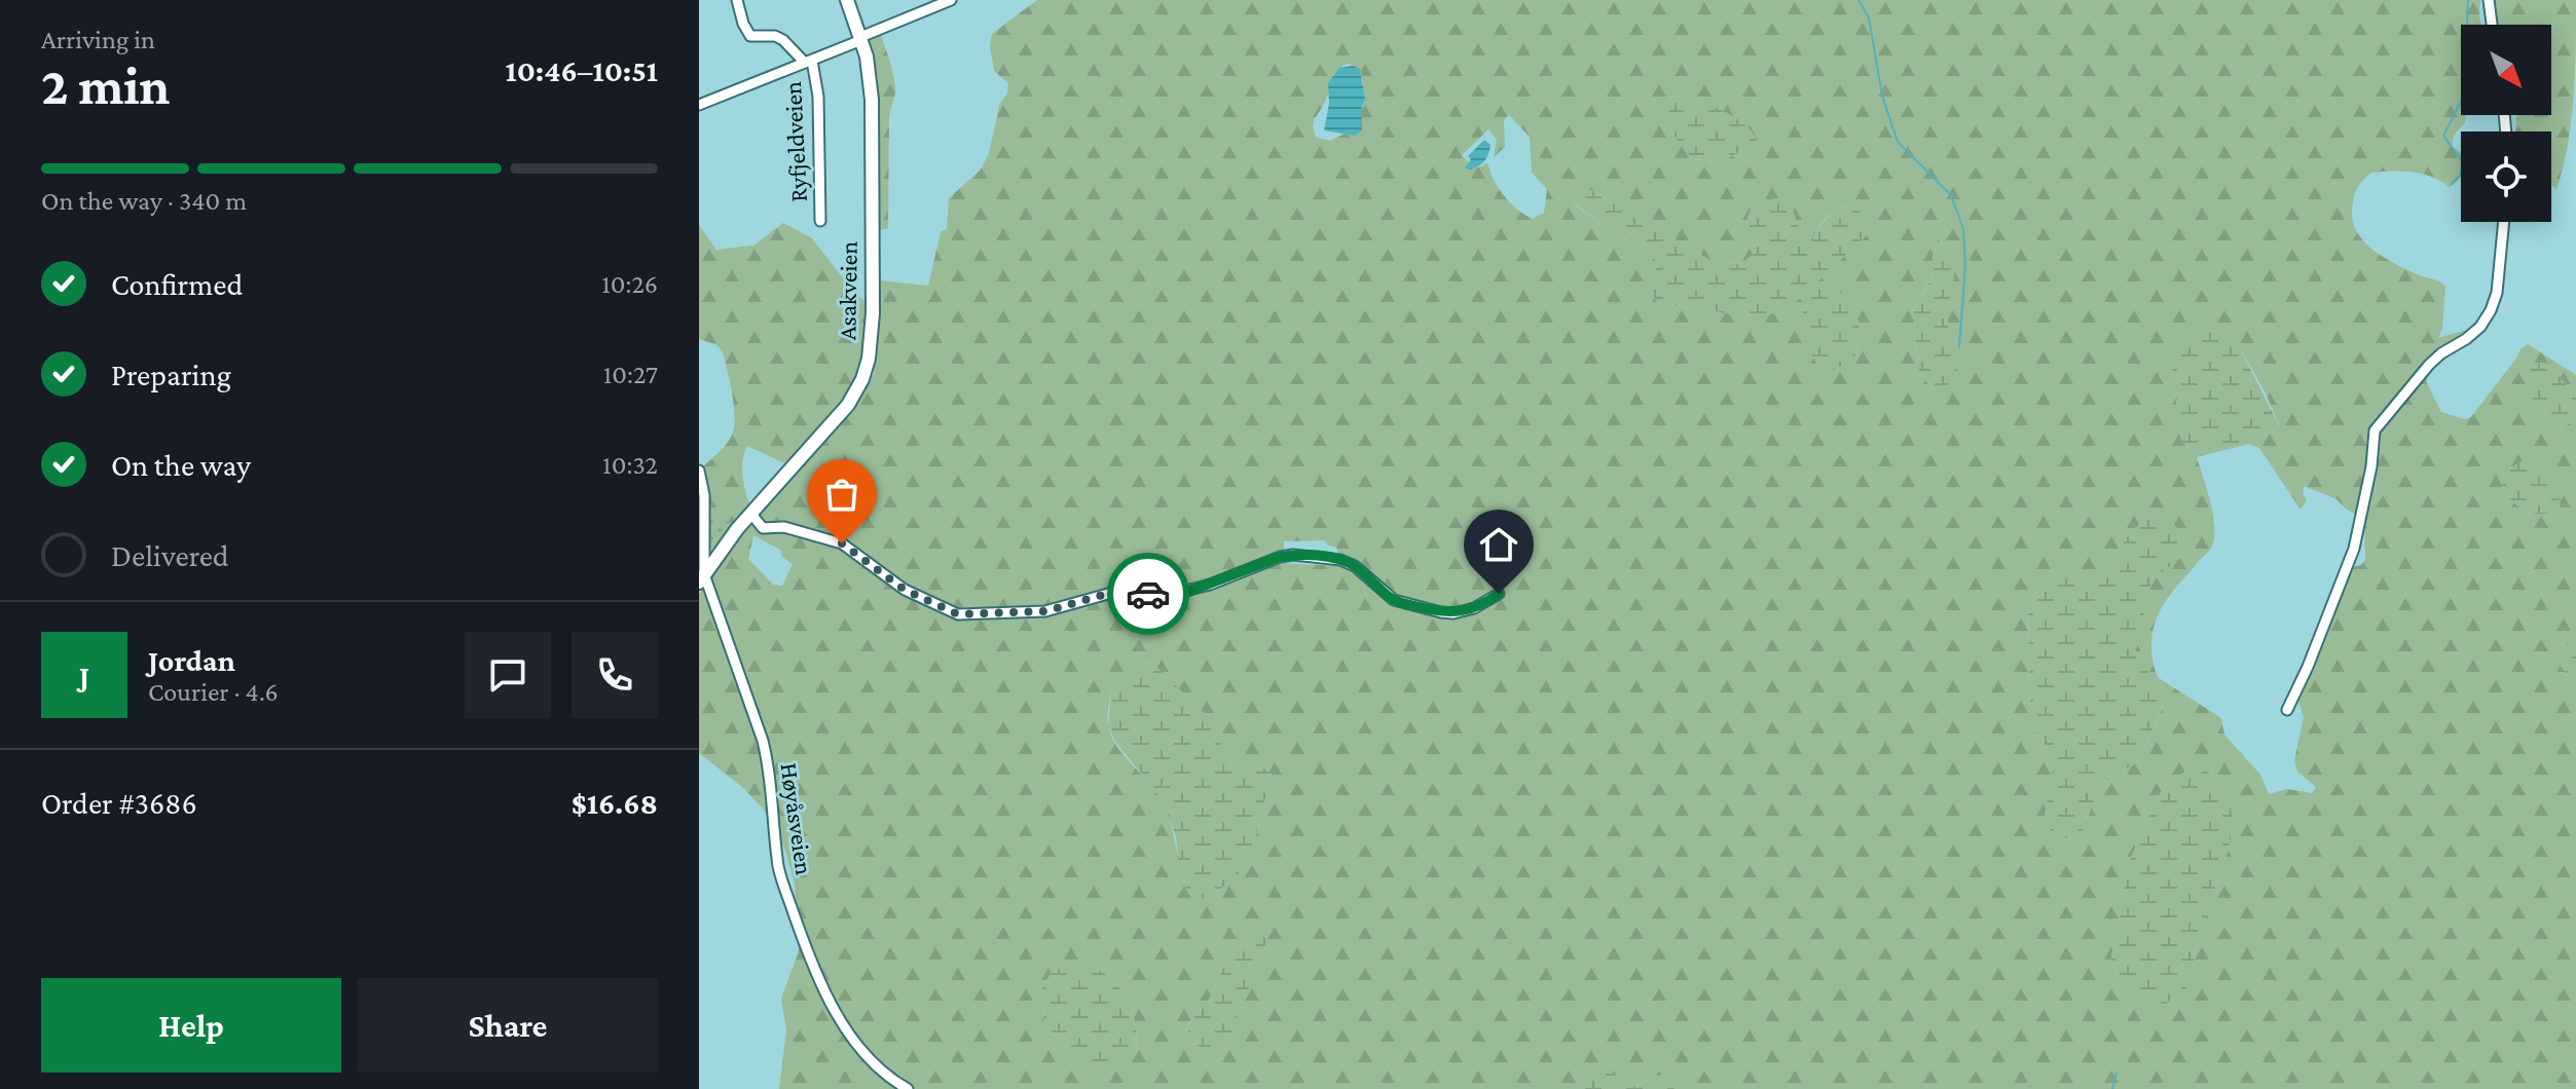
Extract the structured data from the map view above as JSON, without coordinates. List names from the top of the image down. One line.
{"streets":{"main road":["Asakveien"],"street":["Ryfjeldveien","Høyåsveien"]},"crossings":[["Asakveien","Høyåsveien"]],"north":"bottom right","page":{"heading":["2 min","Arriving in","10:46–10:51"],"panel":["Jordan","Courier · 4.6","Order #3686","$16.68"],"bar":"On the way · 340 m","list":[["Confirmed","10:26"],["Preparing","10:27"],["On the way","10:32"],"Delivered"],"round":"J","buttons":["Help","Share"]}}
